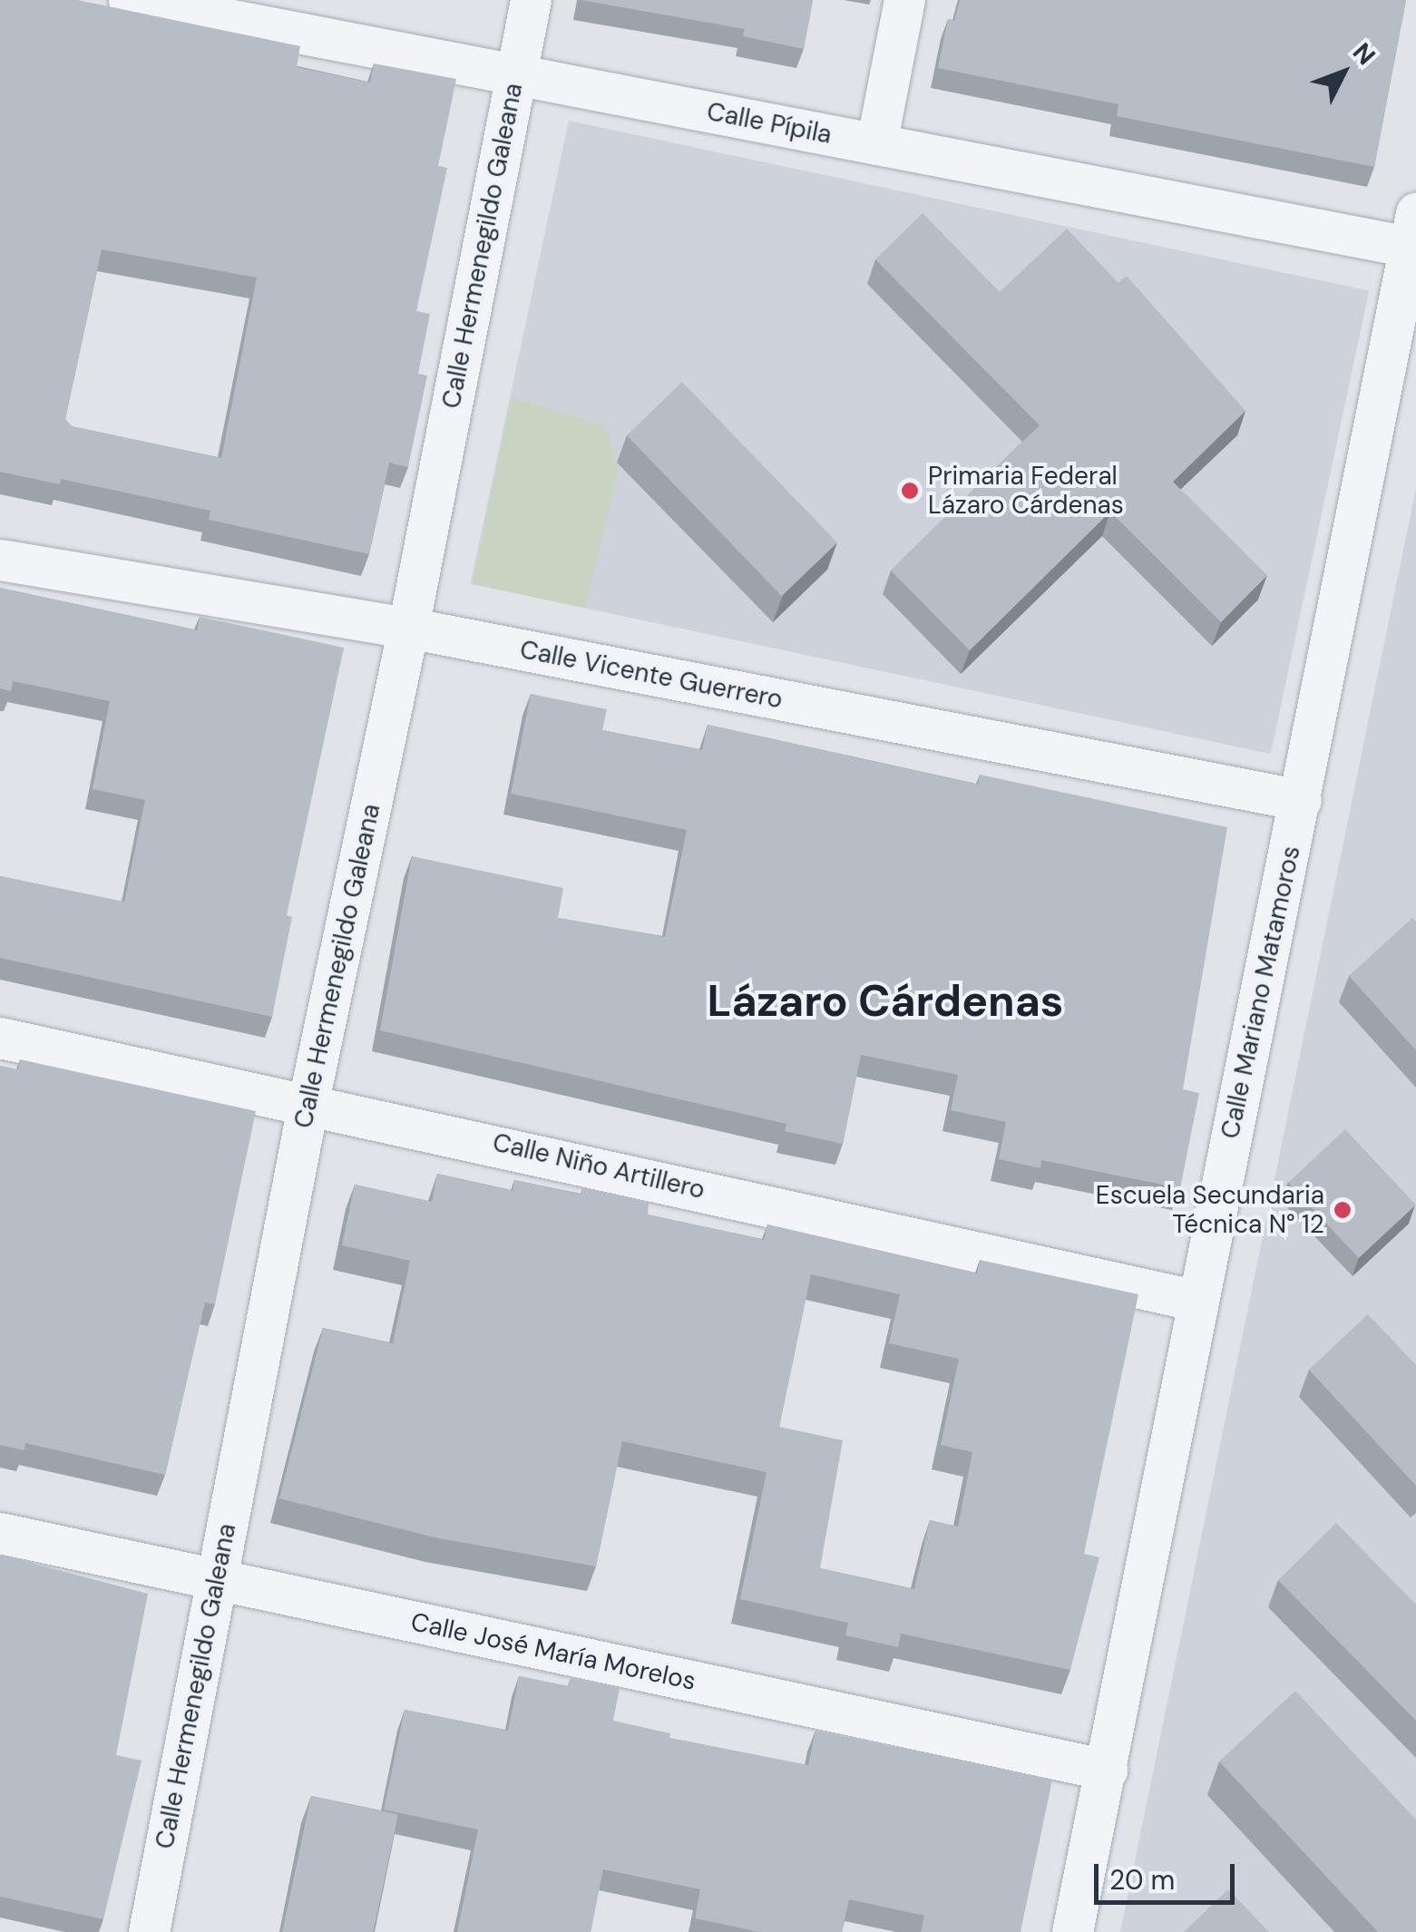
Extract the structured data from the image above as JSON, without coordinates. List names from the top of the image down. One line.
{"streets":{"street":["Calle Pípila","Calle Hermenegildo Galeana","Calle Vicente Guerrero","Calle Mariano Matamoros","Calle Niño Artillero","Calle José María Morelos"]},"crossings":[["Calle Pípila","Calle Hermenegildo Galeana"],["Calle Pípila","Calle Mariano Matamoros"],["Calle Hermenegildo Galeana","Calle Vicente Guerrero"],["Calle Hermenegildo Galeana","Calle Niño Artillero"],["Calle Hermenegildo Galeana","Calle José María Morelos"],["Calle Vicente Guerrero","Calle Mariano Matamoros"],["Calle Mariano Matamoros","Calle Niño Artillero"],["Calle Mariano Matamoros","Calle José María Morelos"]],"districts":["Lázaro Cárdenas"],"places":["Primaria Federal Lázaro Cárdenas","Escuela Secundaria Técnica N° 12"],"scale_bar":"20 m","north":"top right"}
